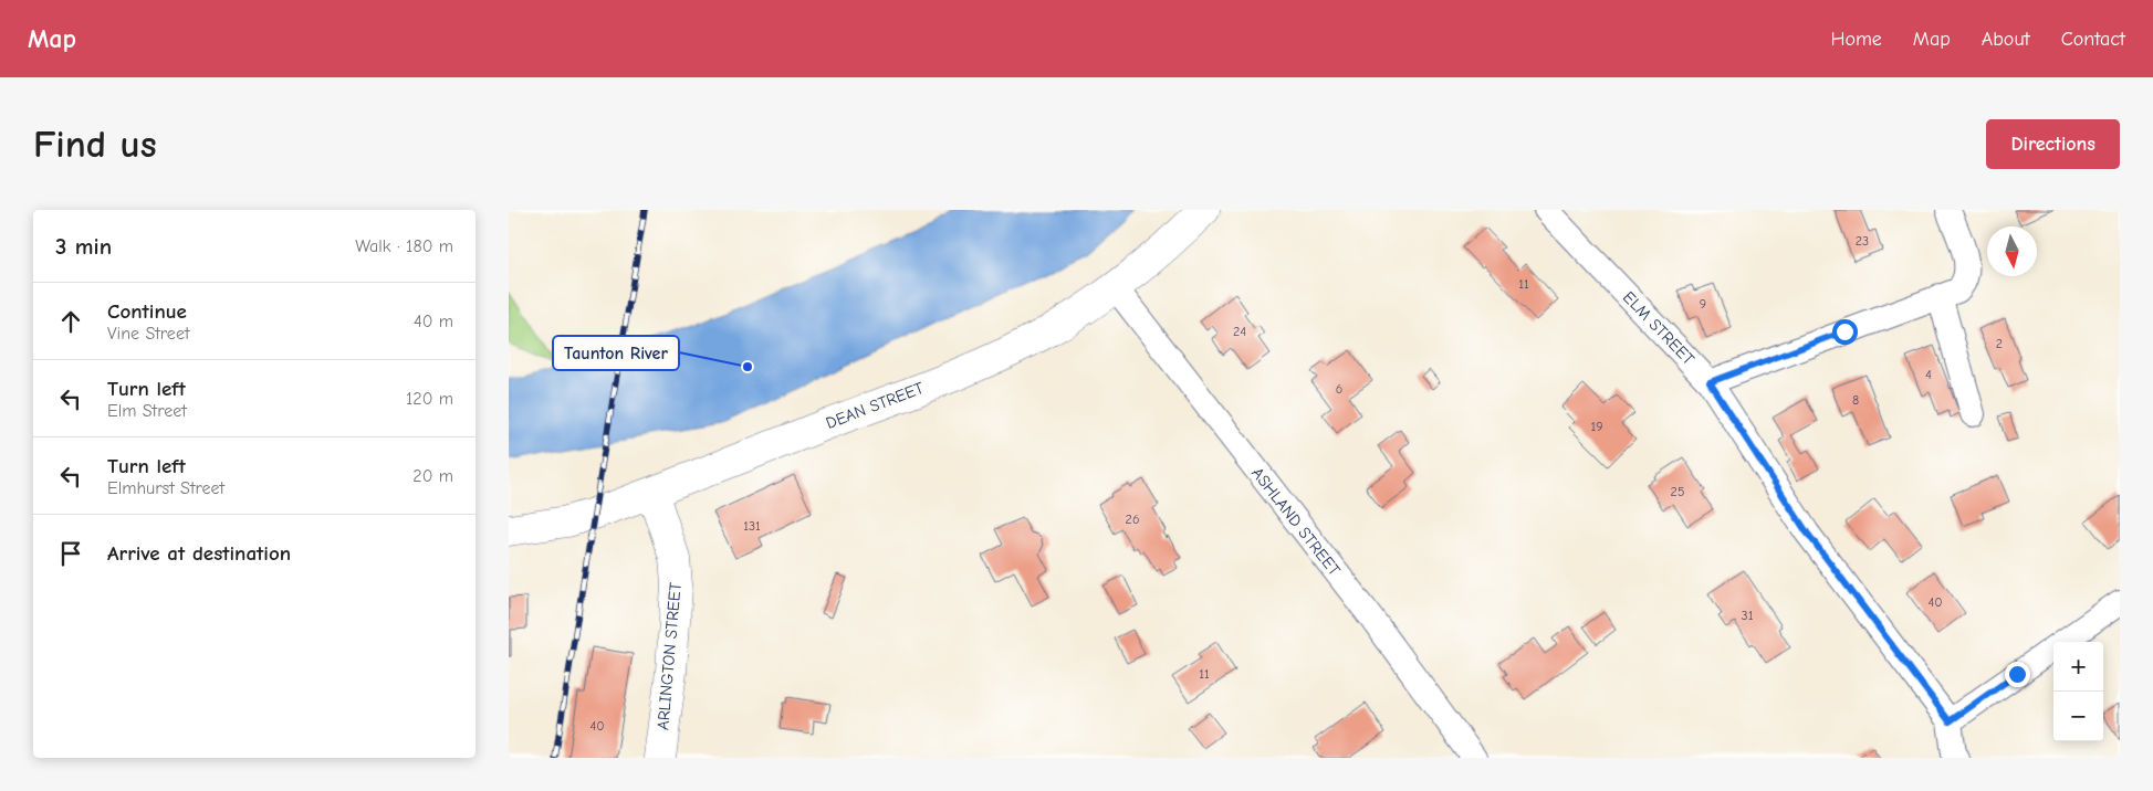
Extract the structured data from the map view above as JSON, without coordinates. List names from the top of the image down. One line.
{"streets":{"main road":["DEAN STREET","ARLINGTON STREET"],"street":["ELM STREET","ASHLAND STREET"]},"crossings":[["DEAN STREET","ASHLAND STREET"],["DEAN STREET","ARLINGTON STREET"]],"places":["Taunton River"],"house_numbers":["23","11","9","24","2","4","6","8","19","25","26","131","40","31","11","40"],"north":"bottom","page":{"header":"Map","nav":["Home","Map","About","Contact"],"buttons":"Directions","title":"Find us","heading":["3 min","Walk · 180 m"],"list":[["Continue","Vine Street","40 m"],["Turn left","Elm Street","120 m"],["Turn left","Elmhurst Street","20 m"],"Arrive at destination"],"map_buttons":["+","−"]}}
